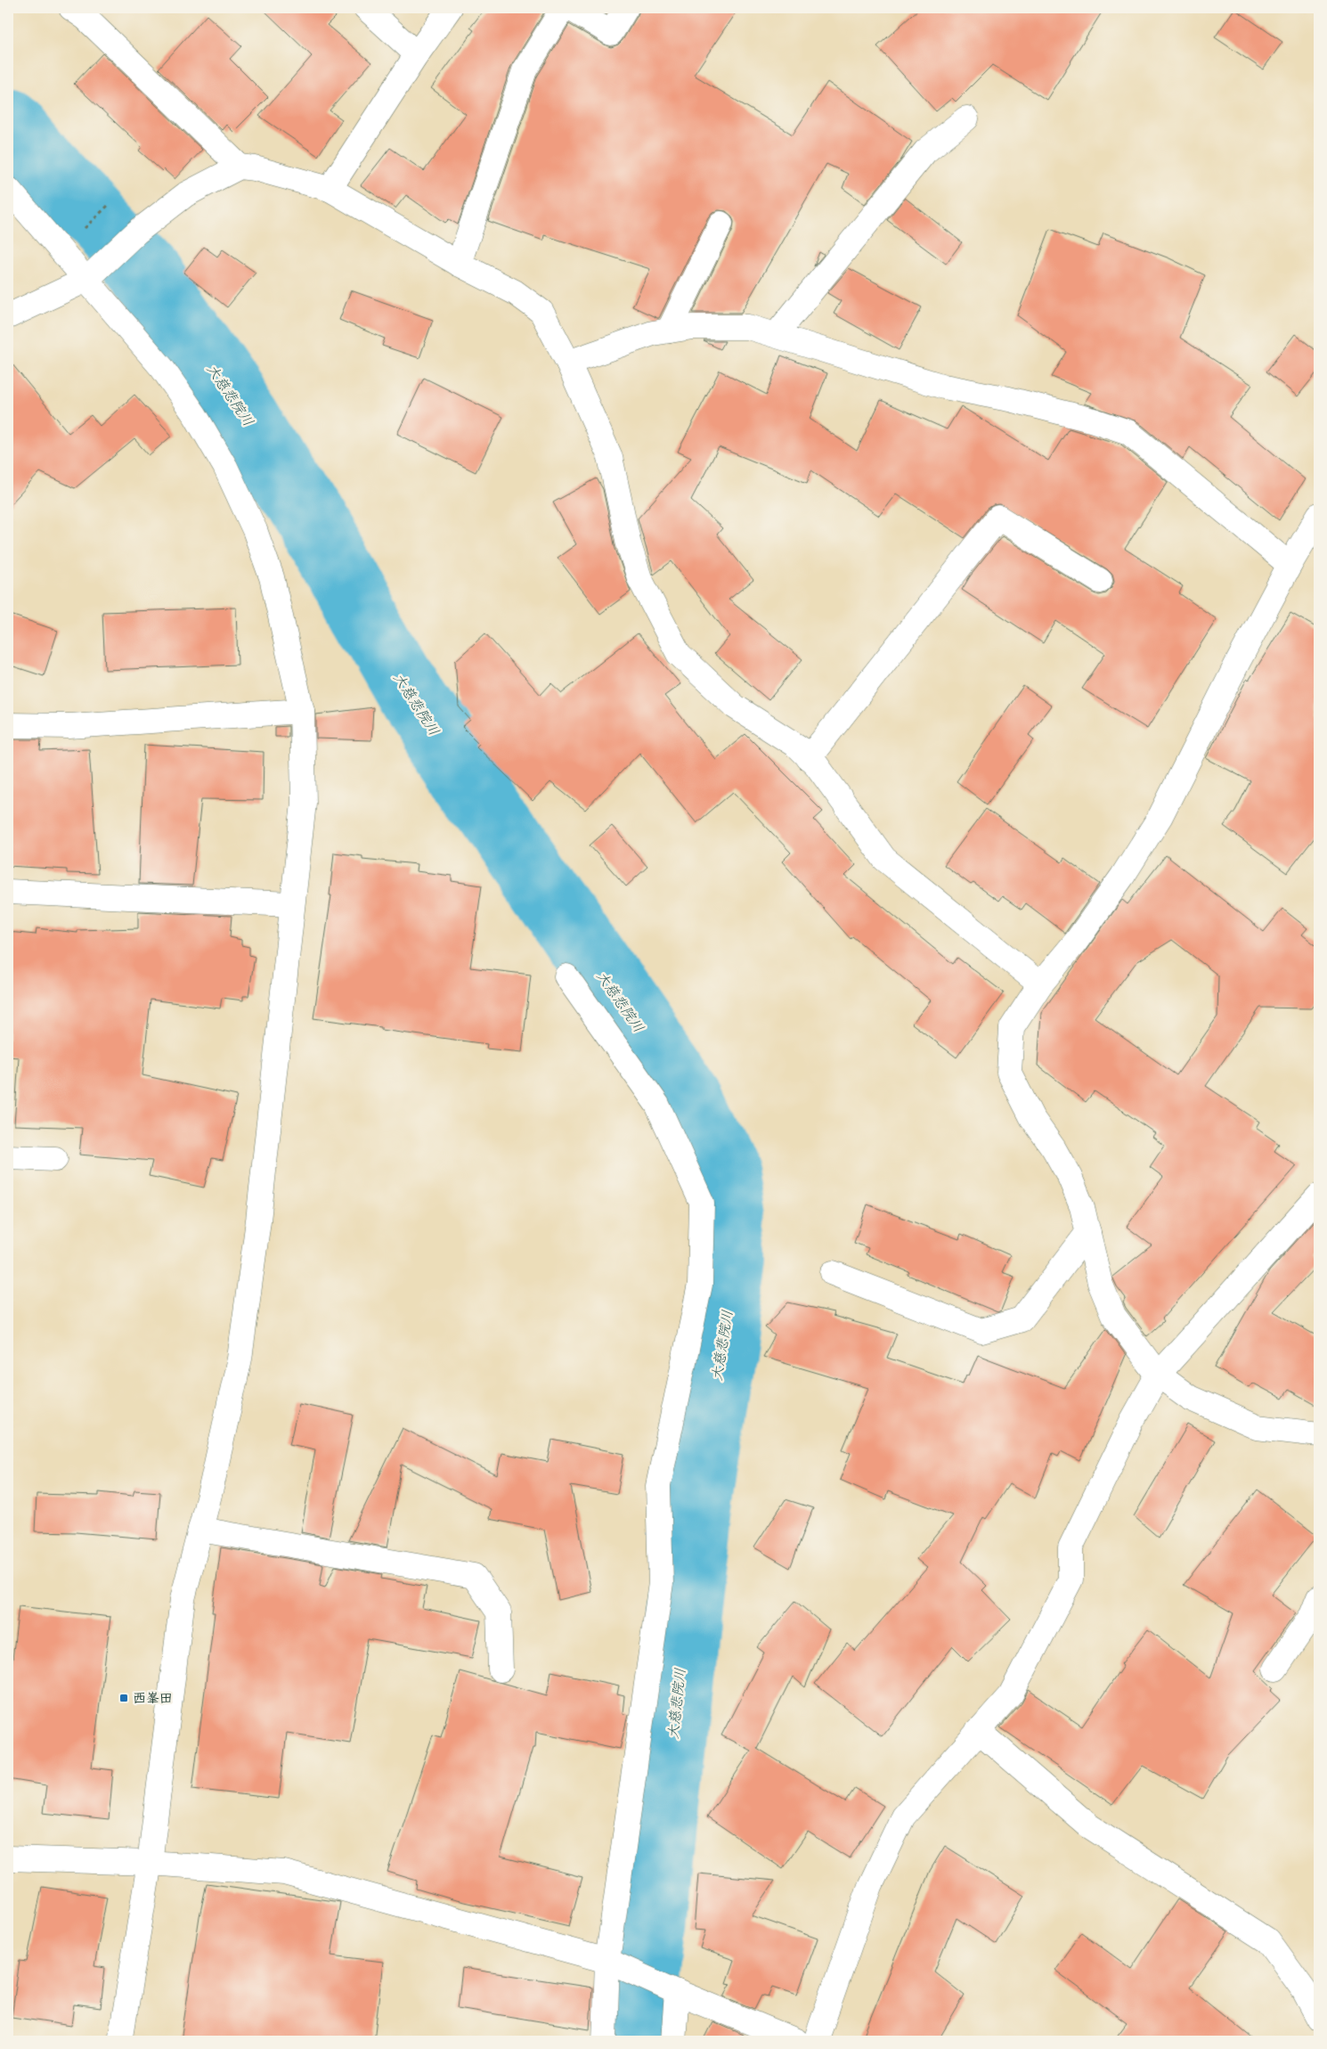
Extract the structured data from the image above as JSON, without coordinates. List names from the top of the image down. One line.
{"water":["大慈悲院川"],"places":{"transit":["西峯田"]}}
